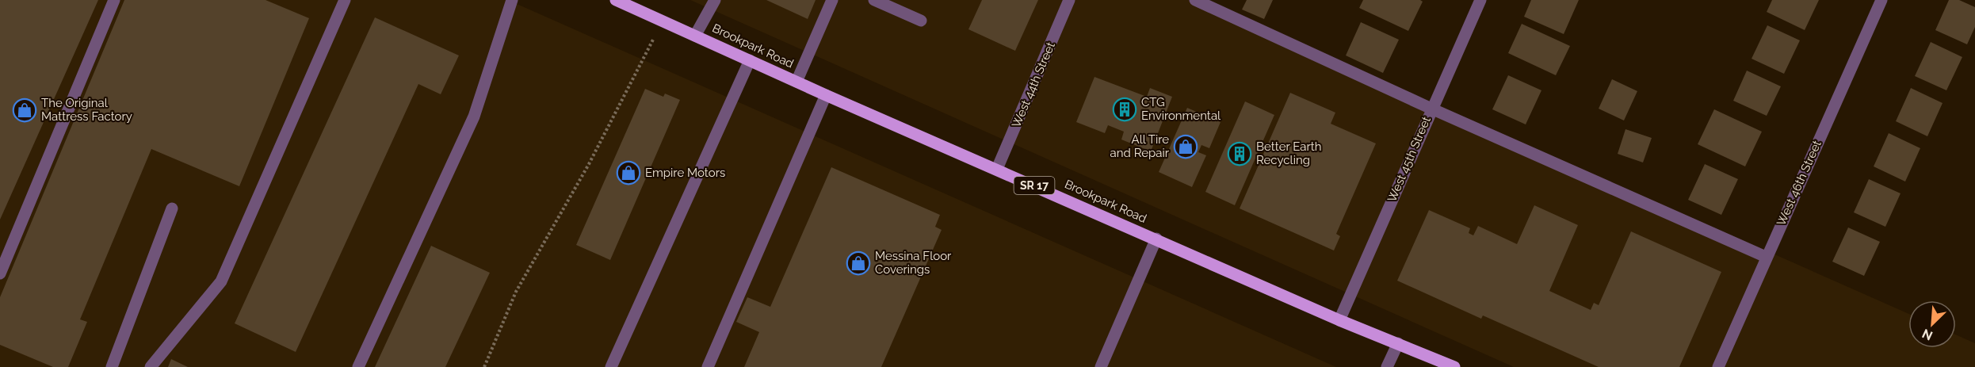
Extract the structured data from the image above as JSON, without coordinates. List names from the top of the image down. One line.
{"streets":{"main road":["Brookpark Road","SR 17"],"street":["West 44th Street","West 45th Street","West 46th Street"]},"crossings":[["Brookpark Road","West 44th Street"],["Brookpark Road","West 45th Street"]],"places":{"building":["CTG Environmental","Better Earth Recycling"],"shop":["The Original Mattress Factory","All Tire and Repair","Empire Motors","Messina Floor Coverings"]},"north":"bottom left"}
